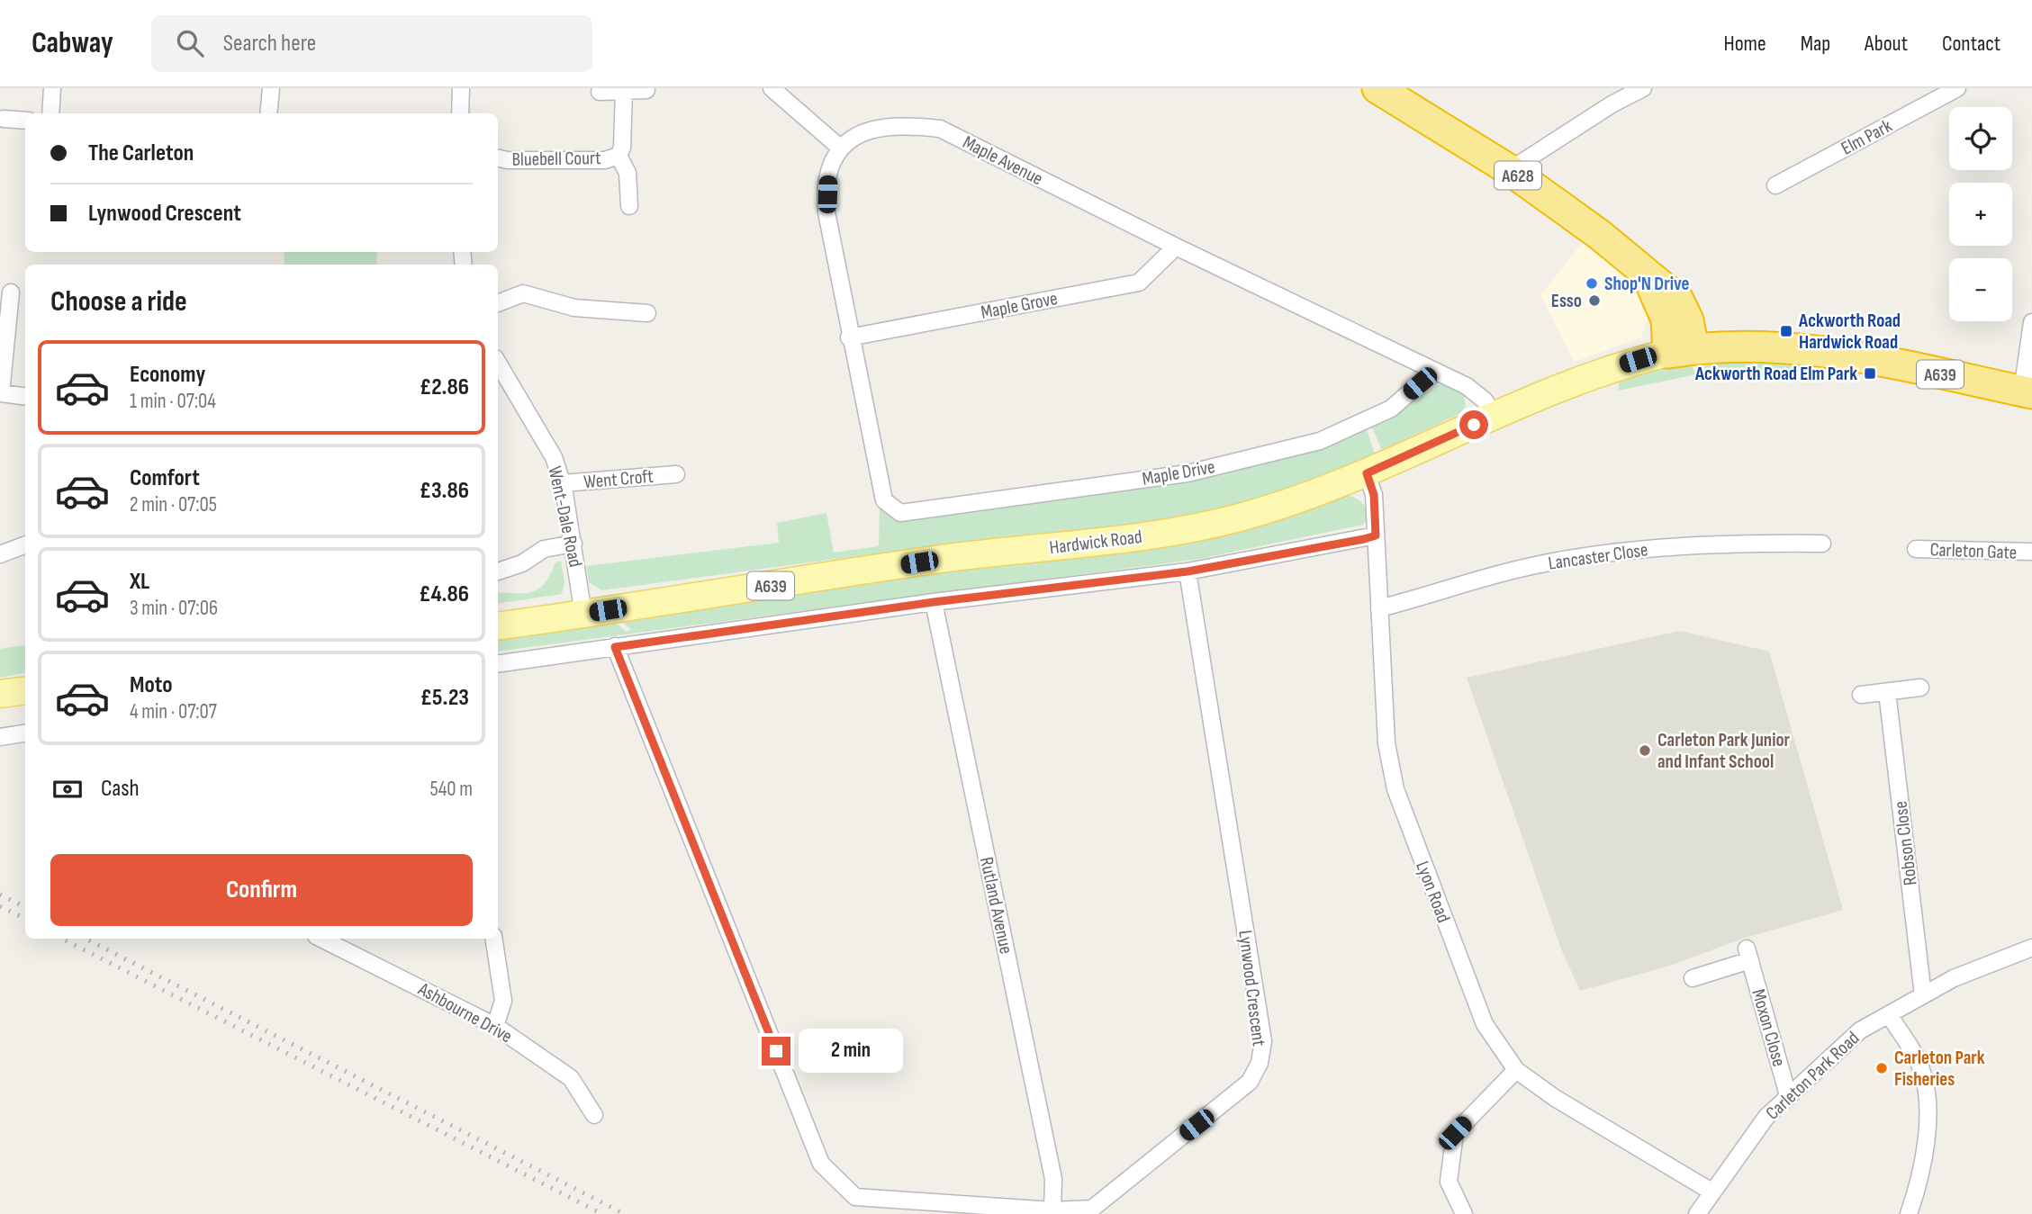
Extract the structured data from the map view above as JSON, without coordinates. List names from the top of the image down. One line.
{"streets":{"highway":["A628","A639"],"main road":["Hardwick Road"],"street":["Elm Park","Bluebell Court","Maple Avenue","Maple Grove","Maple Drive","Went Croft","Went-Dale Road","Carleton Gate","Lancaster Close","Robson Close","Lyon Road","Rutland Avenue","Lynwood Crescent","Ashbourne Drive","Moxon Close","Carleton Park Road"]},"crossings":[["Maple Avenue","Maple Grove"],["Maple Avenue","Maple Drive"],["Maple Avenue","Hardwick Road"],["A628","A639"],["A628","Hardwick Road"],["Maple Grove","Maple Drive"],["A639","Hardwick Road"],["Went Croft","Went-Dale Road"],["Went-Dale Road","Hardwick Road"],["Hardwick Road","Lyon Road"],["Lancaster Close","Lyon Road"],["Robson Close","Carleton Park Road"],["Lyon Road","Carleton Park Road"],["Rutland Avenue","Lynwood Crescent"],["Moxon Close","Carleton Park Road"]],"places":{"other":["Shop'N Drive","Esso","Carleton Park Junior and Infant School","Carleton Park Fisheries"],"transit":["Ackworth Road Hardwick Road","Ackworth Road Elm Park"]},"page":{"header":"Cabway","search":"Search here","nav":["Home","Map","About","Contact"],"map_buttons":["+","−"],"banner":["The Carleton","Lynwood Crescent"],"heading":"Choose a ride","list":[{"name":"Economy","note":"1 min · 07:04","value":"£2.86"},{"name":"Comfort","note":"2 min · 07:05","value":"£3.86"},{"name":"XL","note":"3 min · 07:06","value":"£4.86"},{"name":"Moto","note":"4 min · 07:07","value":"£5.23"}],"pay":["Cash","540 m"],"buttons":"Confirm","bubble":"2 min"}}
